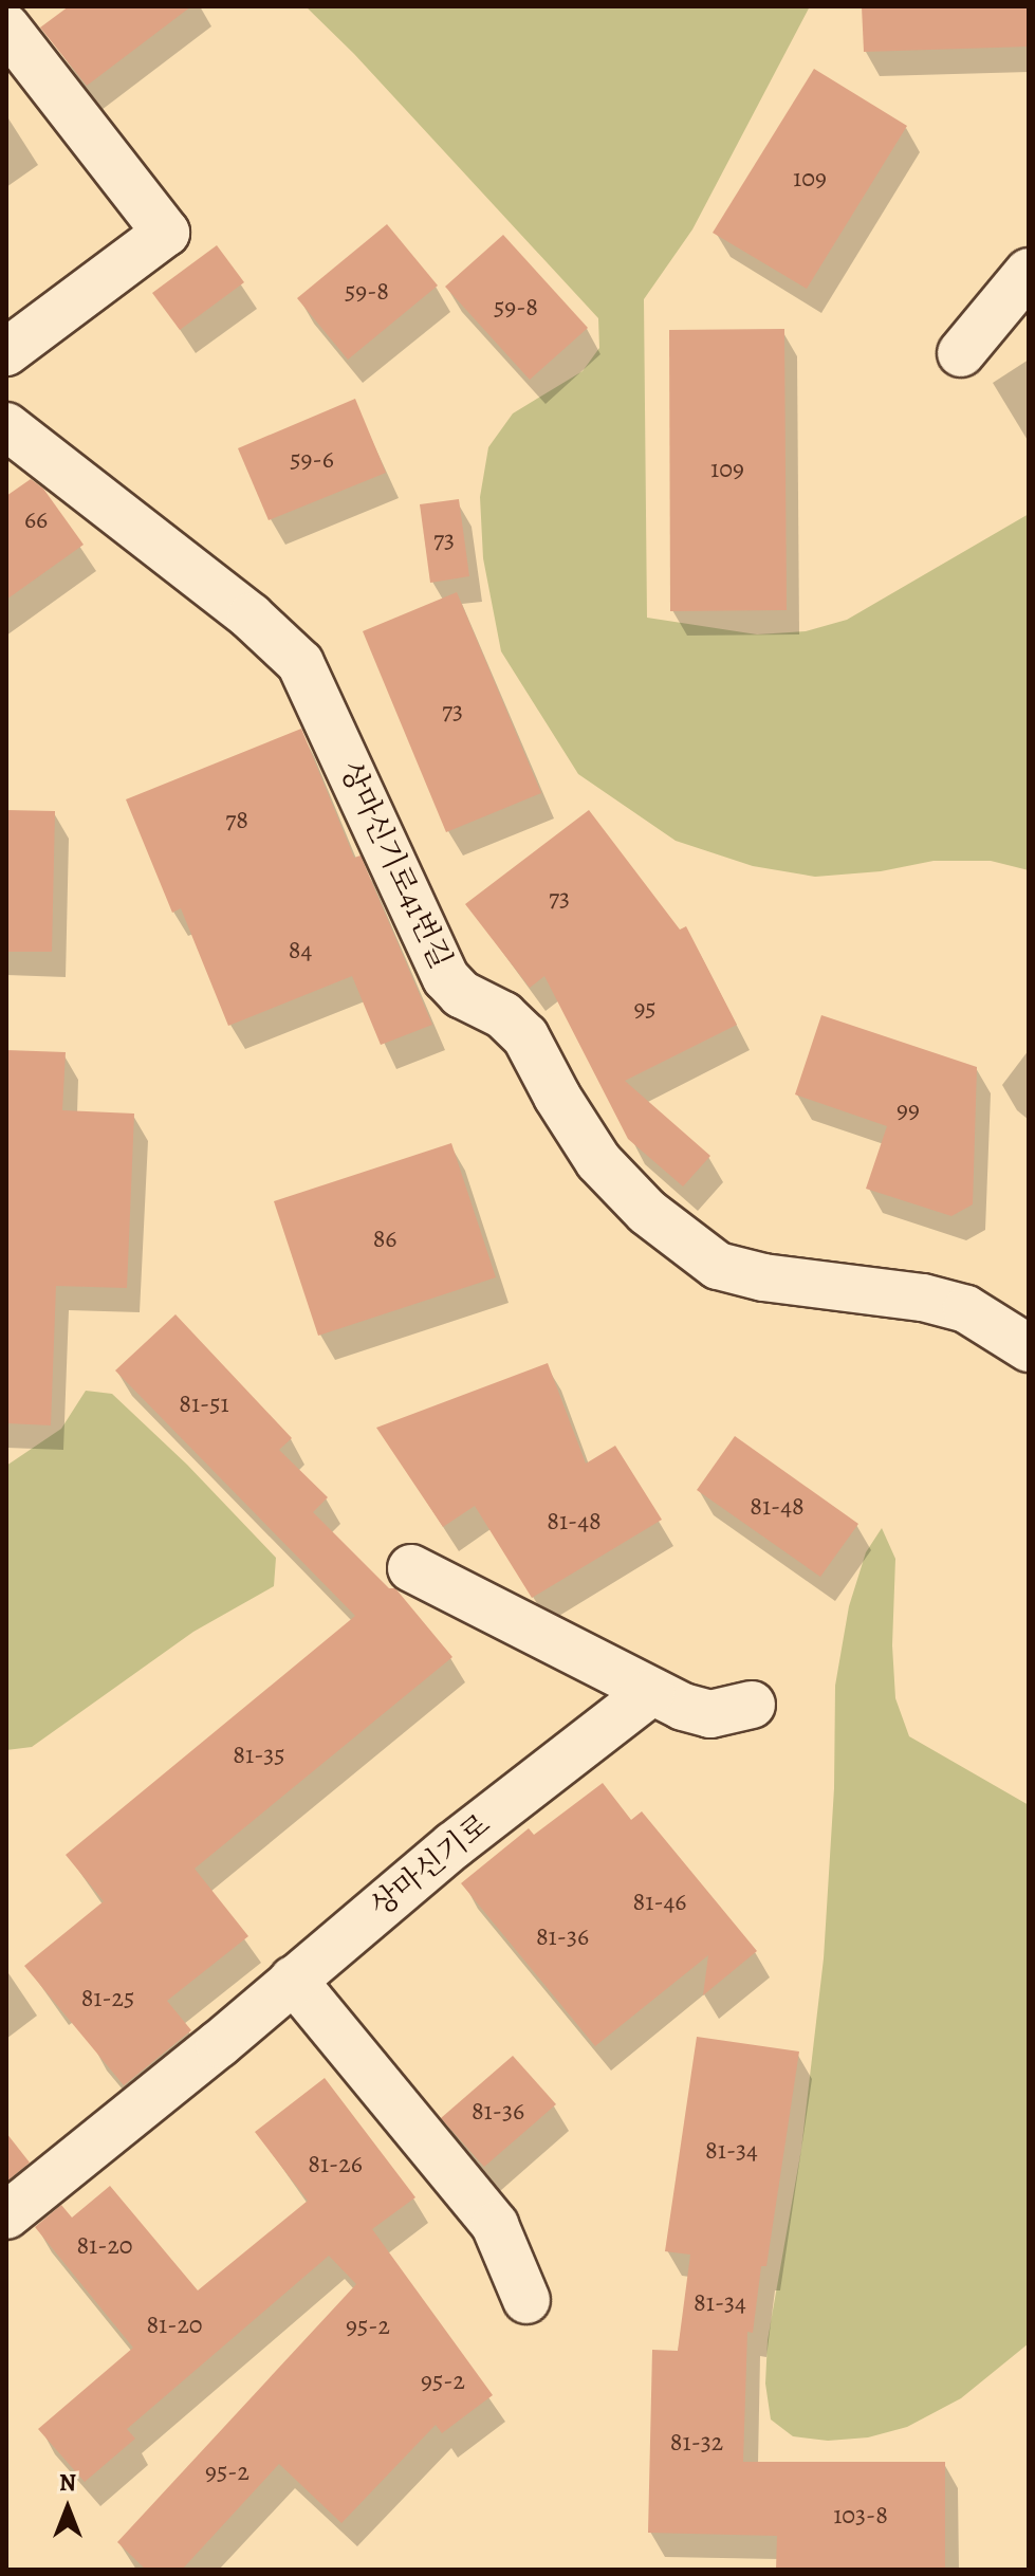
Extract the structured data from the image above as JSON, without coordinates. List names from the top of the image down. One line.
{"streets":{"street":["상마신기로41번길","상마신기로"]},"house_numbers":["109","59-8","59-8","59-6","109","66","73","73","78","73","84","95","99","86","81-51","81-48","81-48","81-35","81-46","81-36","81-25","81-36","81-34","81-26","81-20","81-34","81-20","95-2","95-2","81-32","95-2","103-8"],"north":"top"}
